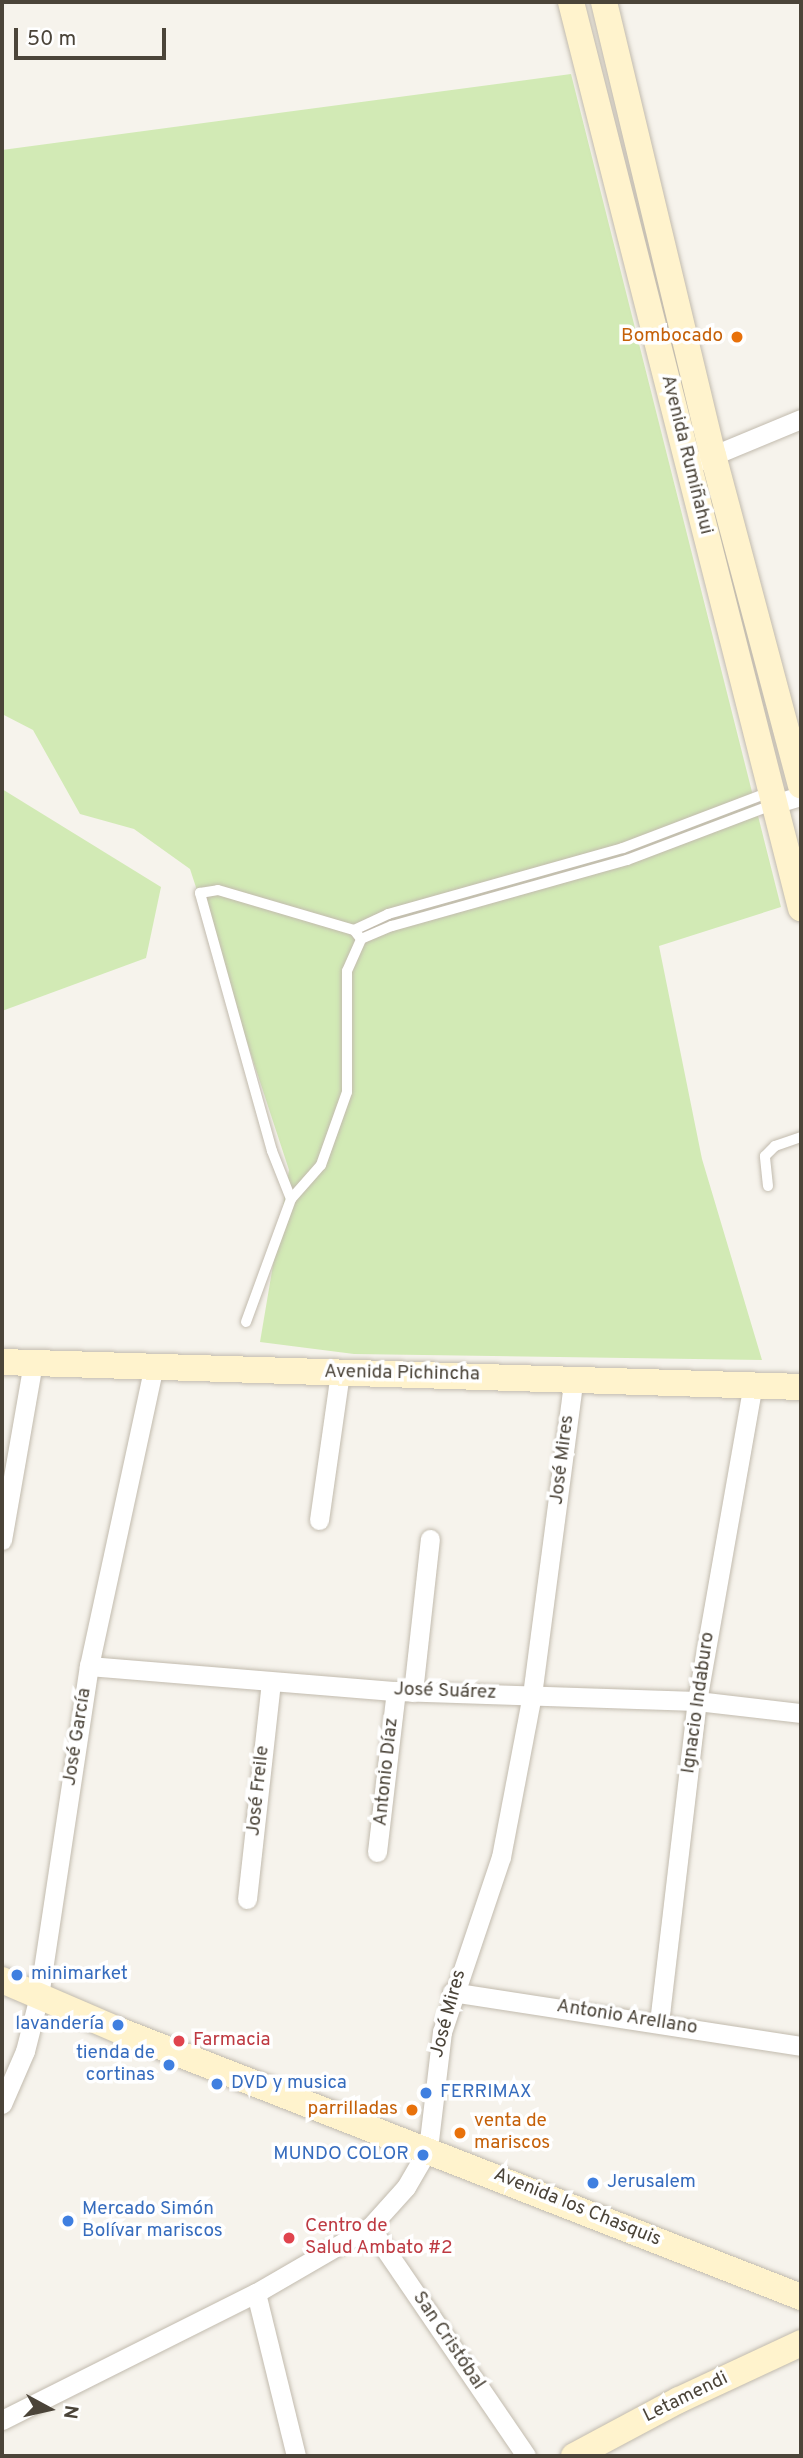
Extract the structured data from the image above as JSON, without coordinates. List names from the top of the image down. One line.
{"streets":{"main road":["Avenida Rumiñahui","Avenida Pichincha","Avenida los Chasquis","Letamendi"],"street":["José Mires","José Suárez","Ignacio Indaburo","José García","Antonio Díaz","José Freile","Antonio Arellano","San Cristóbal"]},"crossings":[["Avenida Pichincha","José Mires"],["Avenida Pichincha","Ignacio Indaburo"],["Avenida Pichincha","José García"],["José Mires","José Suárez"],["José Mires","Antonio Arellano"],["José Mires","Avenida los Chasquis"],["José Mires","San Cristóbal"],["José Suárez","Ignacio Indaburo"],["José Suárez","José García"],["José Suárez","Antonio Díaz"],["José Suárez","José Freile"],["Ignacio Indaburo","Antonio Arellano"],["José García","Avenida los Chasquis"]],"places":["Bombocado","minimarket","lavandería","Farmacia","tienda de cortinas","DVD y musica","FERRIMAX","parrilladas","venta de mariscos","MUNDO COLOR","Jerusalem","Mercado Simón Bolívar mariscos","Centro de Salud Ambato #2"],"scale_bar":"50 m","north":"right"}
